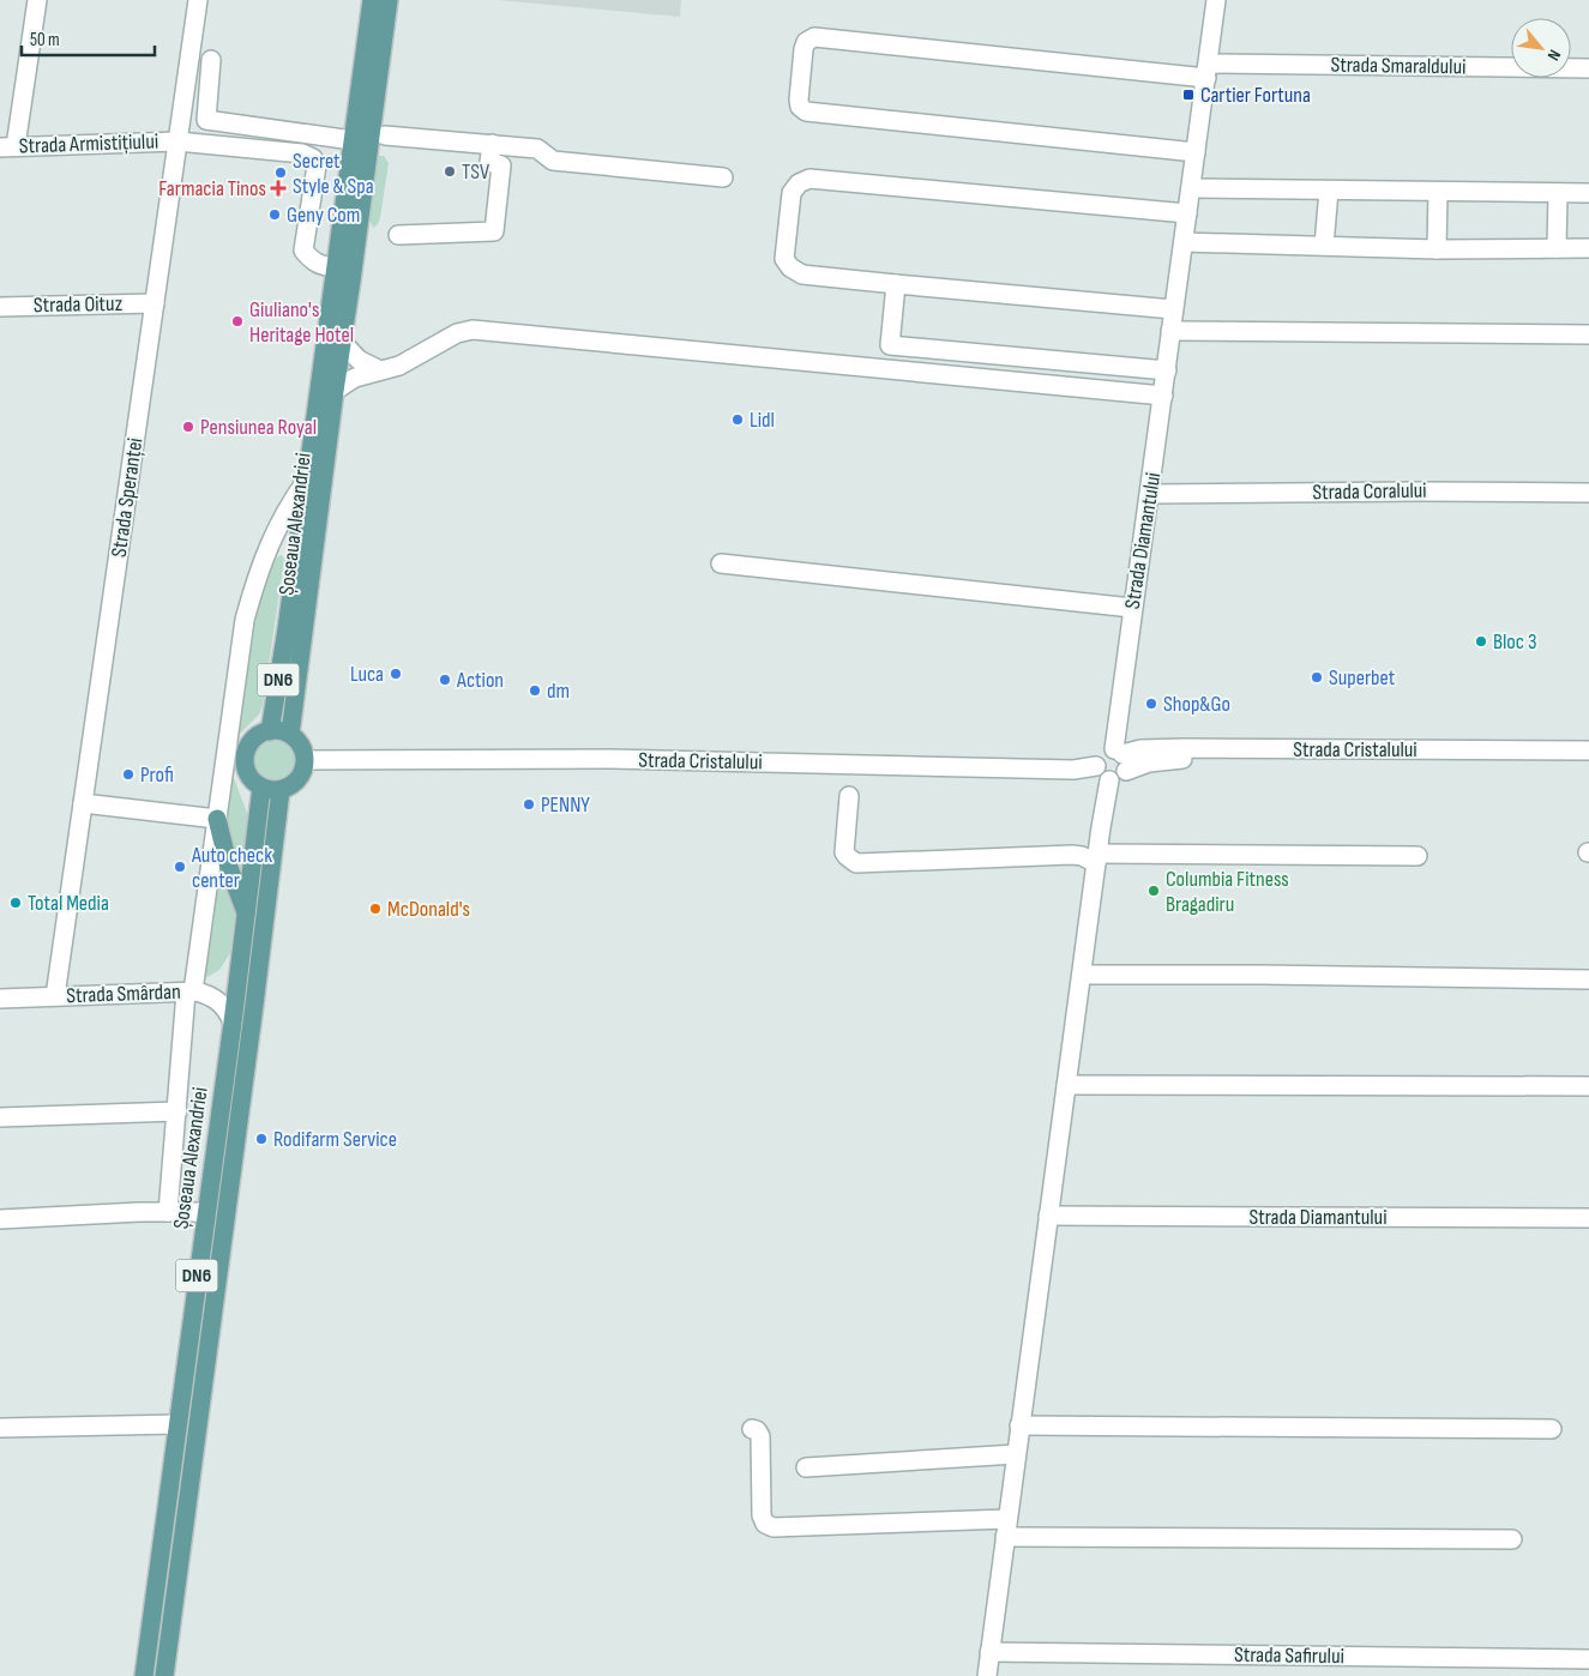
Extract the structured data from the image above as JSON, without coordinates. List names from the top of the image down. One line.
{"streets":{"main road":["Șoseaua Alexandriei","DN6"],"street":["Strada Smaraldului","Strada Armistițiului","Strada Oituz","Strada Coralului","Strada Speranței","Strada Diamantului","Strada Cristalului","Strada Smârdan","Strada Safirului"]},"crossings":[["Strada Smaraldului","Strada Diamantului"],["Strada Armistițiului","Strada Speranței"],["Strada Oituz","Strada Speranței"],["Strada Coralului","Strada Diamantului"],["Strada Speranței","Strada Smârdan"],["Șoseaua Alexandriei","Strada Cristalului"],["Șoseaua Alexandriei","Strada Smârdan"],["Strada Diamantului","Strada Cristalului"]],"places":{"transit":["Cartier Fortuna"],"other":["TSV","Secret Style & Spa","Geny Com","Giuliano's Heritage Hotel","Lidl","Pensiunea Royal","Bloc 3","Luca","Superbet","Action","dm","Shop&Go","Profi","PENNY","Auto check center","Columbia Fitness Bragadiru","Total Media","McDonald's","Rodifarm Service"],"health":["Farmacia Tinos"]},"scale_bar":"50 m","north":"bottom right"}
